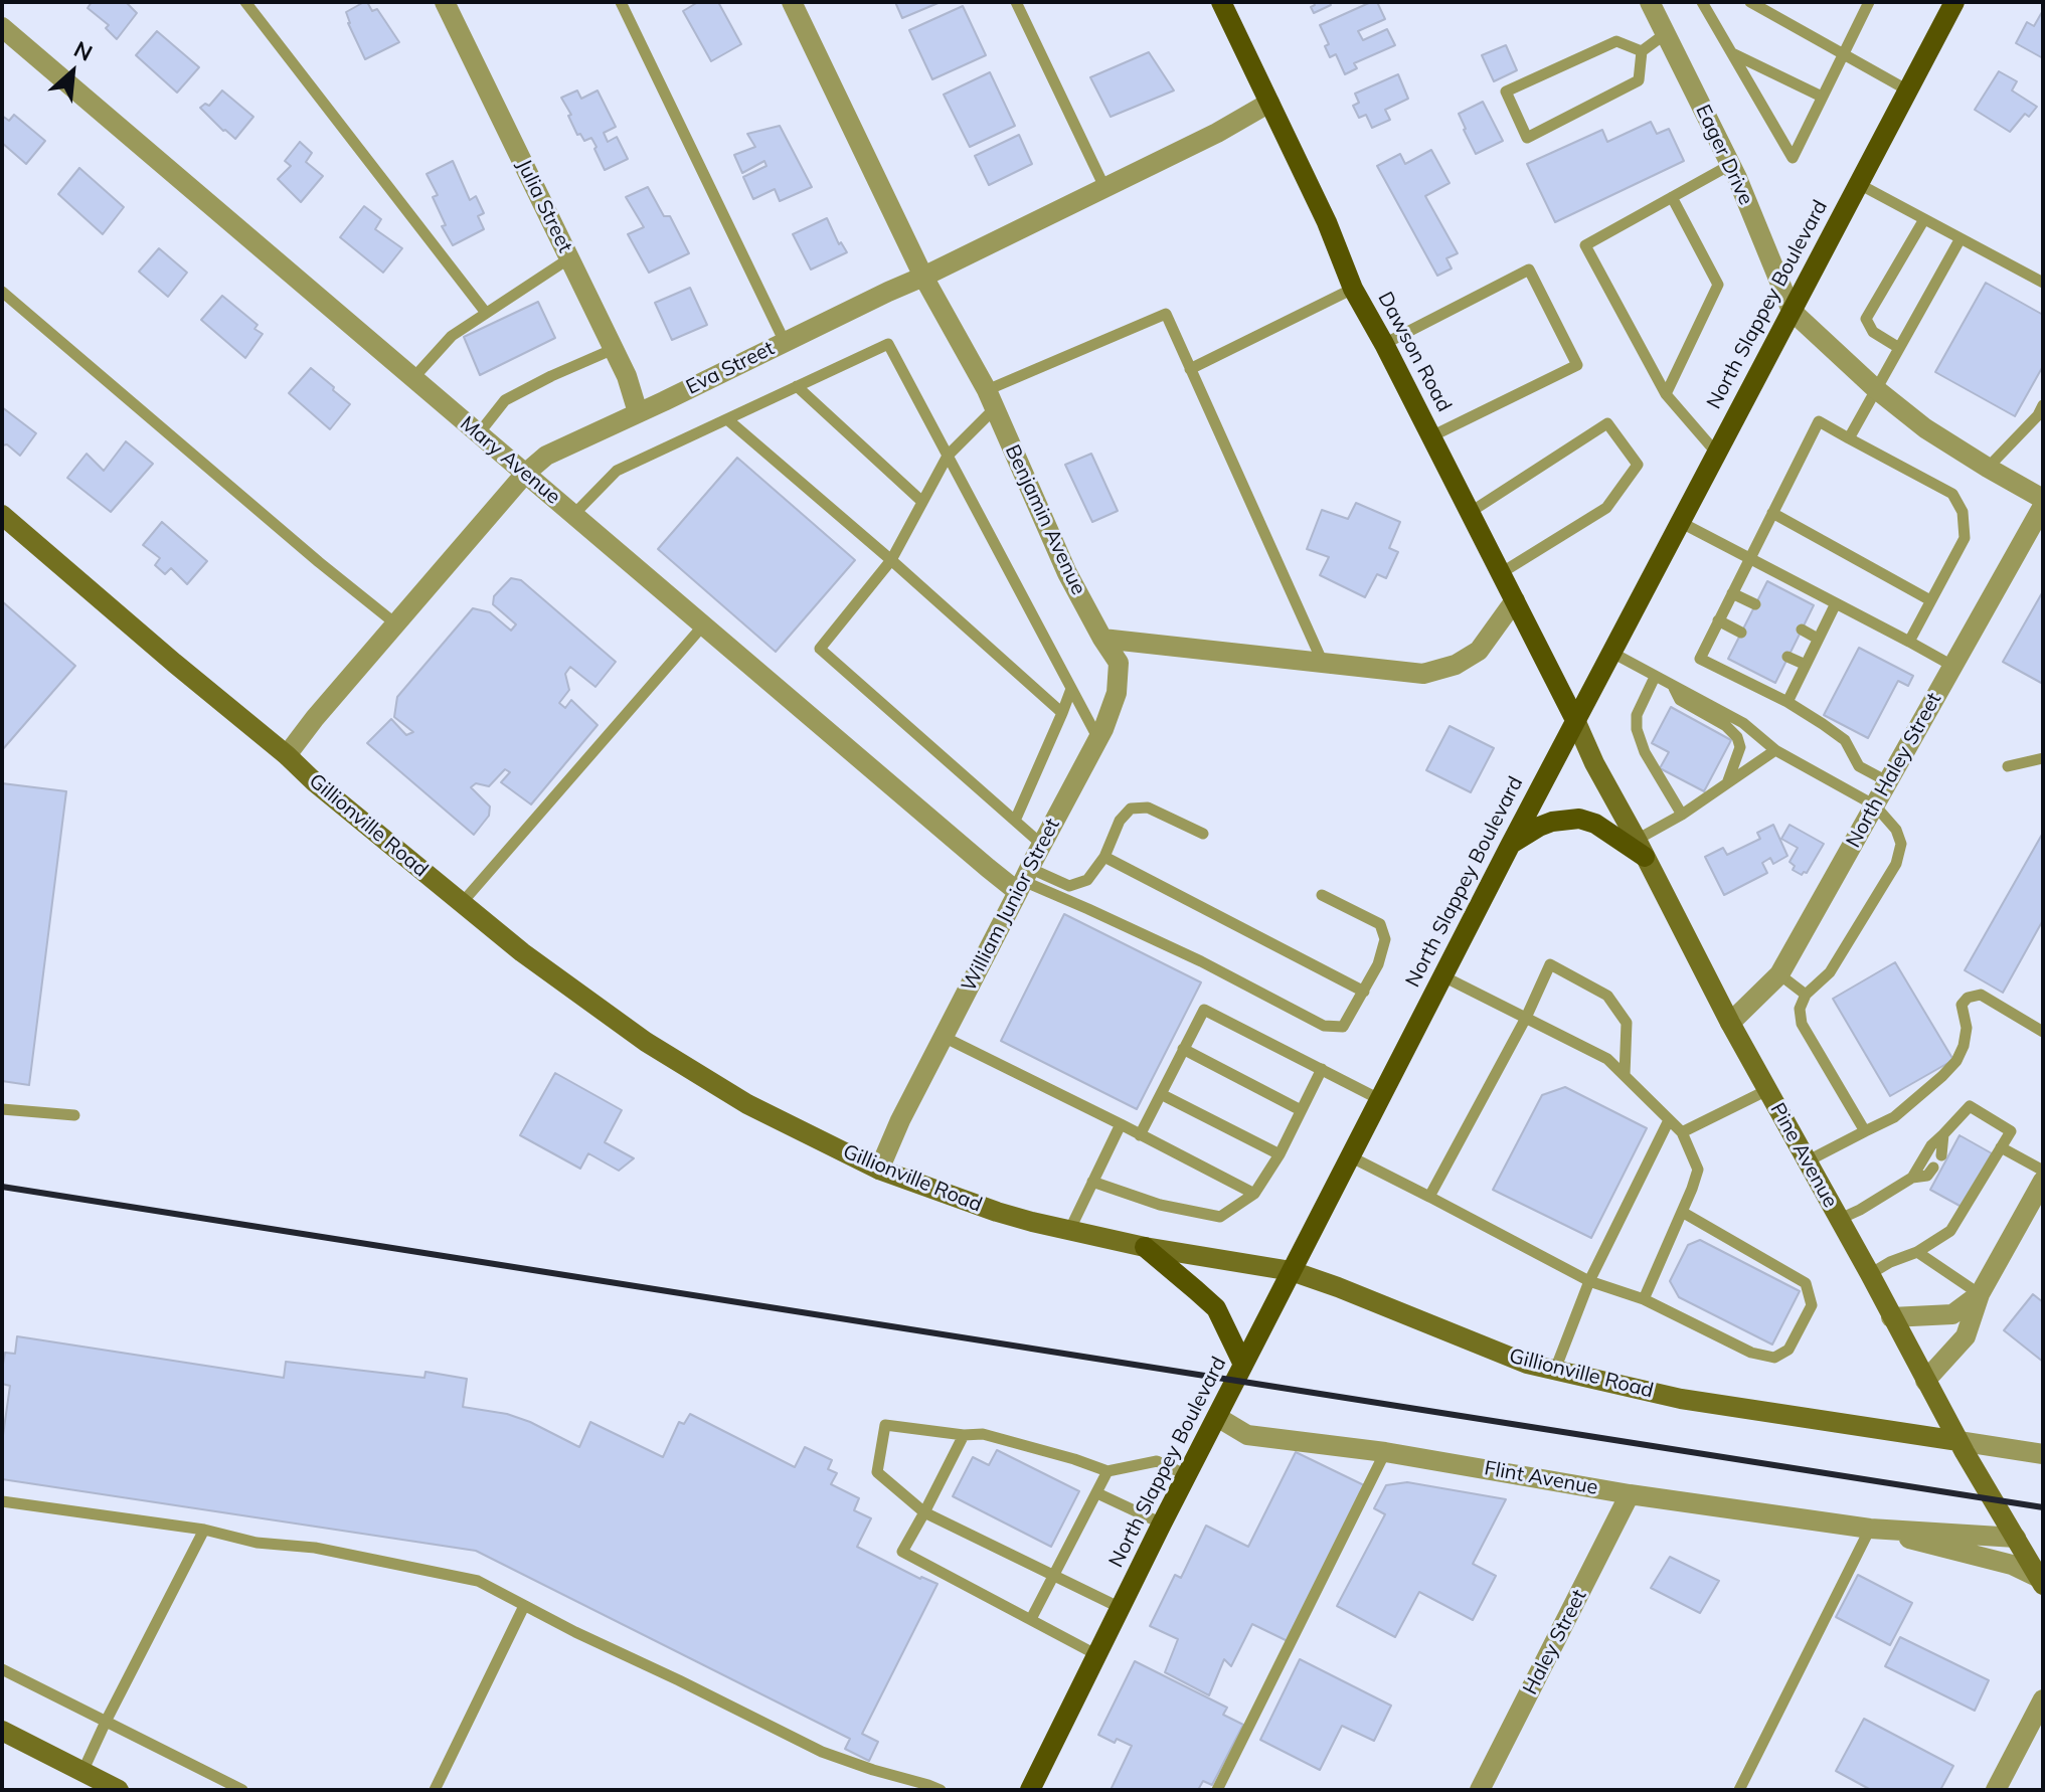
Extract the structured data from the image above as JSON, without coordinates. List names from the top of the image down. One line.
{"streets":{"main road":["North Slappey Boulevard","Dawson Road","Gillionville Road","Pine Avenue"],"street":["Eager Drive","Julia Street","Eva Street","Mary Avenue","Benjamin Avenue","North Haley Street","William Junior Street","Flint Avenue","Haley Street"]},"crossings":[["Eager Drive","North Slappey Boulevard"],["Julia Street","Eva Street"],["North Slappey Boulevard","Dawson Road"],["North Slappey Boulevard","Gillionville Road"],["North Slappey Boulevard","Pine Avenue"],["North Slappey Boulevard","Flint Avenue"],["Dawson Road","Eva Street"],["Dawson Road","Pine Avenue"],["Eva Street","Mary Avenue"],["Eva Street","Benjamin Avenue"],["Eva Street","Gillionville Road"],["Mary Avenue","William Junior Street"],["Benjamin Avenue","William Junior Street"],["North Haley Street","Pine Avenue"],["Gillionville Road","William Junior Street"],["Gillionville Road","Pine Avenue"],["Pine Avenue","Flint Avenue"],["Flint Avenue","Haley Street"]],"north":"top right"}
